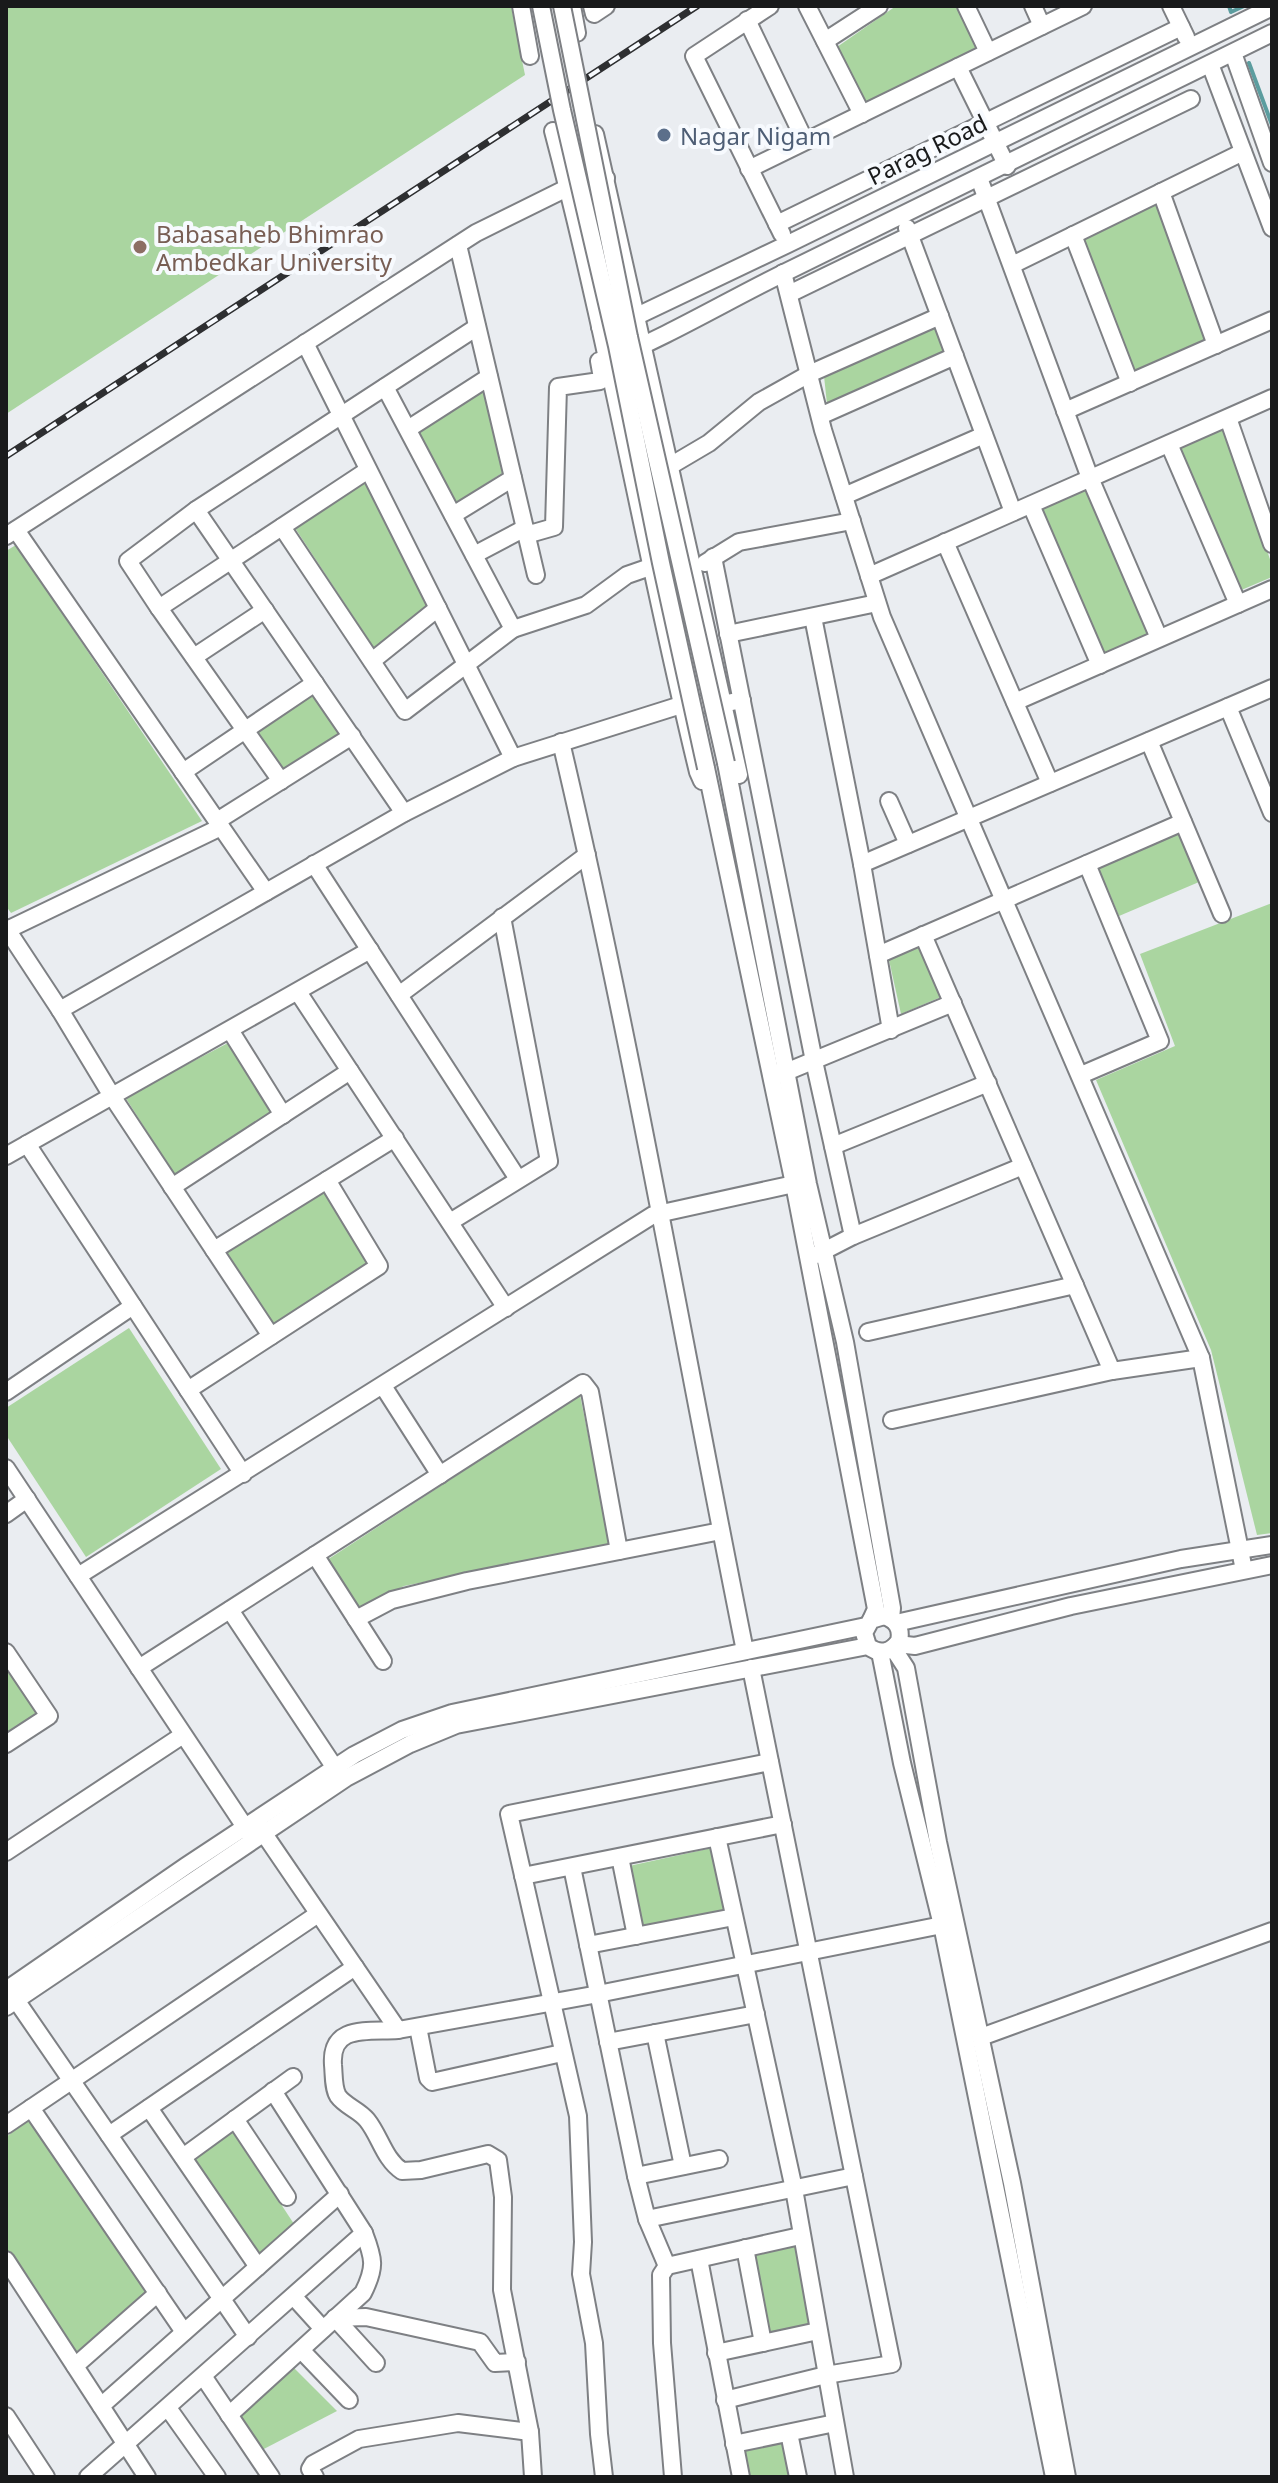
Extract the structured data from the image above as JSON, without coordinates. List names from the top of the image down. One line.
{"streets":{"street":["Parag Road"]},"places":["Nagar Nigam","Babasaheb Bhimrao Ambedkar University"]}
